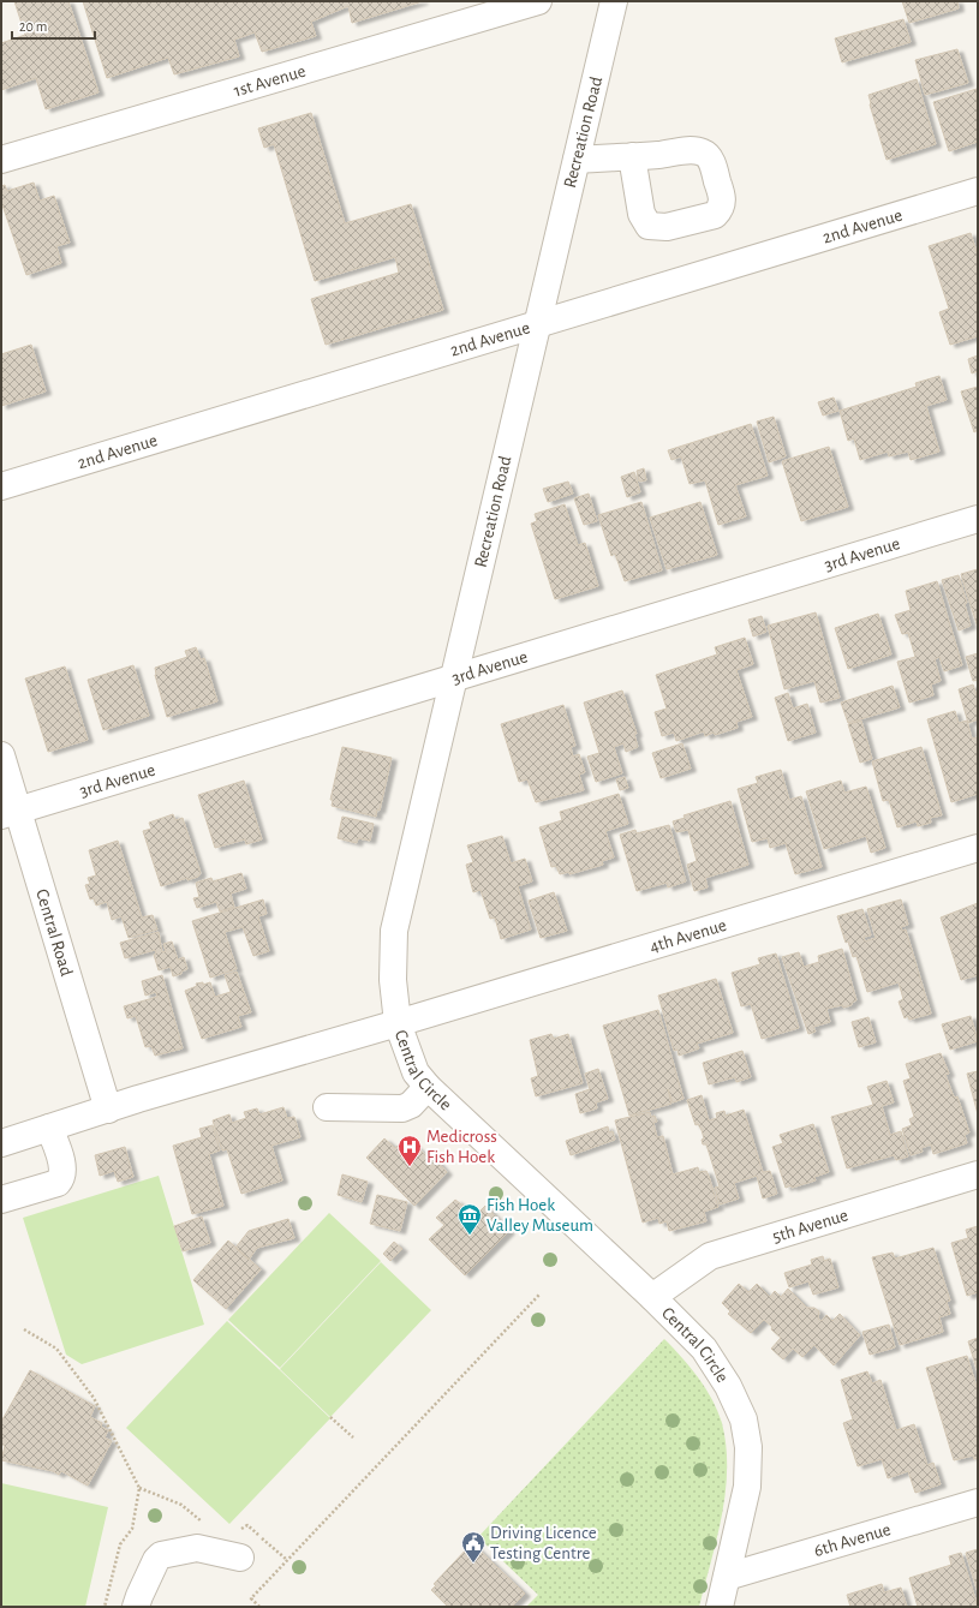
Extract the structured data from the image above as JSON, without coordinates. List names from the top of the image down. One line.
{"streets":{"street":["1st Avenue","Recreation Road","2nd Avenue","3rd Avenue","Central Road","4th Avenue","Central Circle","5th Avenue","6th Avenue"]},"crossings":[["Recreation Road","2nd Avenue"],["Recreation Road","3rd Avenue"],["Recreation Road","4th Avenue"],["Recreation Road","Central Circle"],["3rd Avenue","Central Road"],["Central Road","Central Circle"],["4th Avenue","Central Circle"],["Central Circle","5th Avenue"],["Central Circle","6th Avenue"]],"places":{"hospital":["Medicross Fish Hoek"],"museum":["Fish Hoek Valley Museum"],"public building":["Driving Licence Testing Centre"]},"scale_bar":"20 m"}
